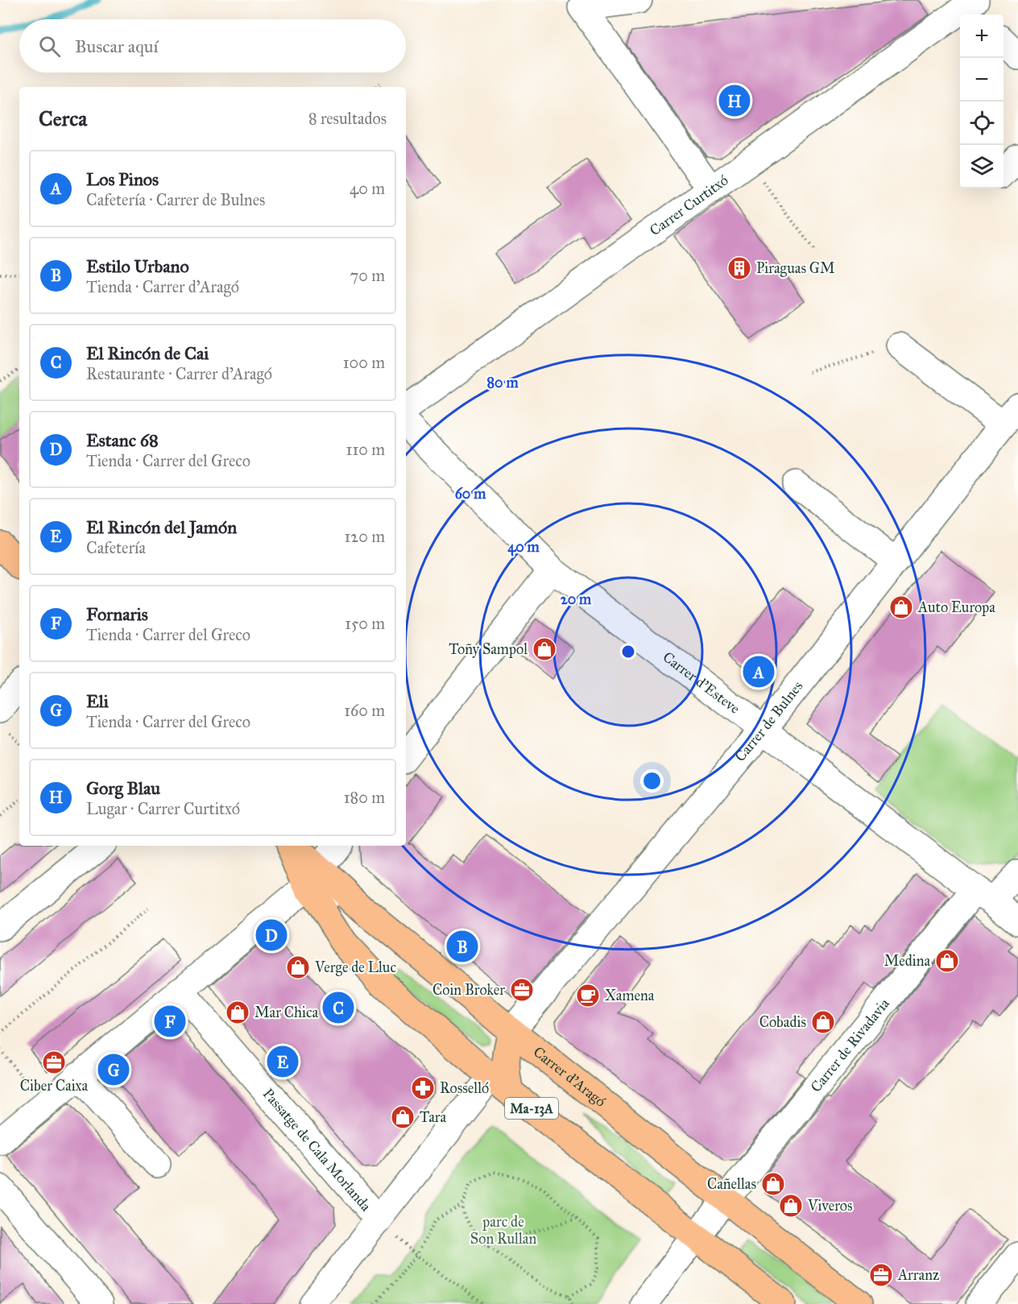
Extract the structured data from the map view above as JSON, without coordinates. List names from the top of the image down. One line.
{"streets":{"main road":["Carrer d'Aragó","Ma-13A"],"street":["Carrer Curtitxó","Carrer d'Esteve","Carrer de Bulnes","Carrer de Rivadavia","Passatge de Cala Morlanda"]},"crossings":[["Carrer d'Esteve","Carrer de Bulnes"],["Carrer d'Esteve","Carrer de Rivadavia"],["Carrer de Bulnes","Carrer d'Aragó"],["Carrer de Rivadavia","Carrer d'Aragó"],["Carrer de Rivadavia","Ma-13A"]],"parks":["parc de Son Rullan"],"places":{"building":["Piraguas GM"],"shop":["Auto Europa","Toñy Sampol","Medina","Verge de Lluc","Mar Chica","Cobadis","Tara","Cañellas","Viveros"],"office":["Coin Broker","Ciber Caixa","Arranz"],"cafe":["Xamena"],"pharmacy":["Rosselló"]},"page":{"map_buttons":["+","−"],"search":"Buscar aquí","pins":["H","A","D","B","C","F","E","G"],"heading":["Cerca","8 resultados"],"list":[{"mark":"A","name":"Los Pinos","note":"Cafetería · Carrer de Bulnes","value":"40 m"},{"mark":"B","name":"Estilo Urbano","note":"Tienda · Carrer d'Aragó","value":"70 m"},{"mark":"C","name":"El Rincón de Cai","note":"Restaurante · Carrer d'Aragó","value":"100 m"},{"mark":"D","name":"Estanc 68","note":"Tienda · Carrer del Greco","value":"110 m"},{"mark":"E","name":"El Rincón del Jamón","note":"Cafetería","value":"120 m"},{"mark":"F","name":"Fornaris","note":"Tienda · Carrer del Greco","value":"150 m"},{"mark":"G","name":"Eli","note":"Tienda · Carrer del Greco","value":"160 m"},{"mark":"H","name":"Gorg Blau","note":"Lugar · Carrer Curtitxó","value":"180 m"}]},"rings":["80 m","60 m","40 m","20 m"]}
